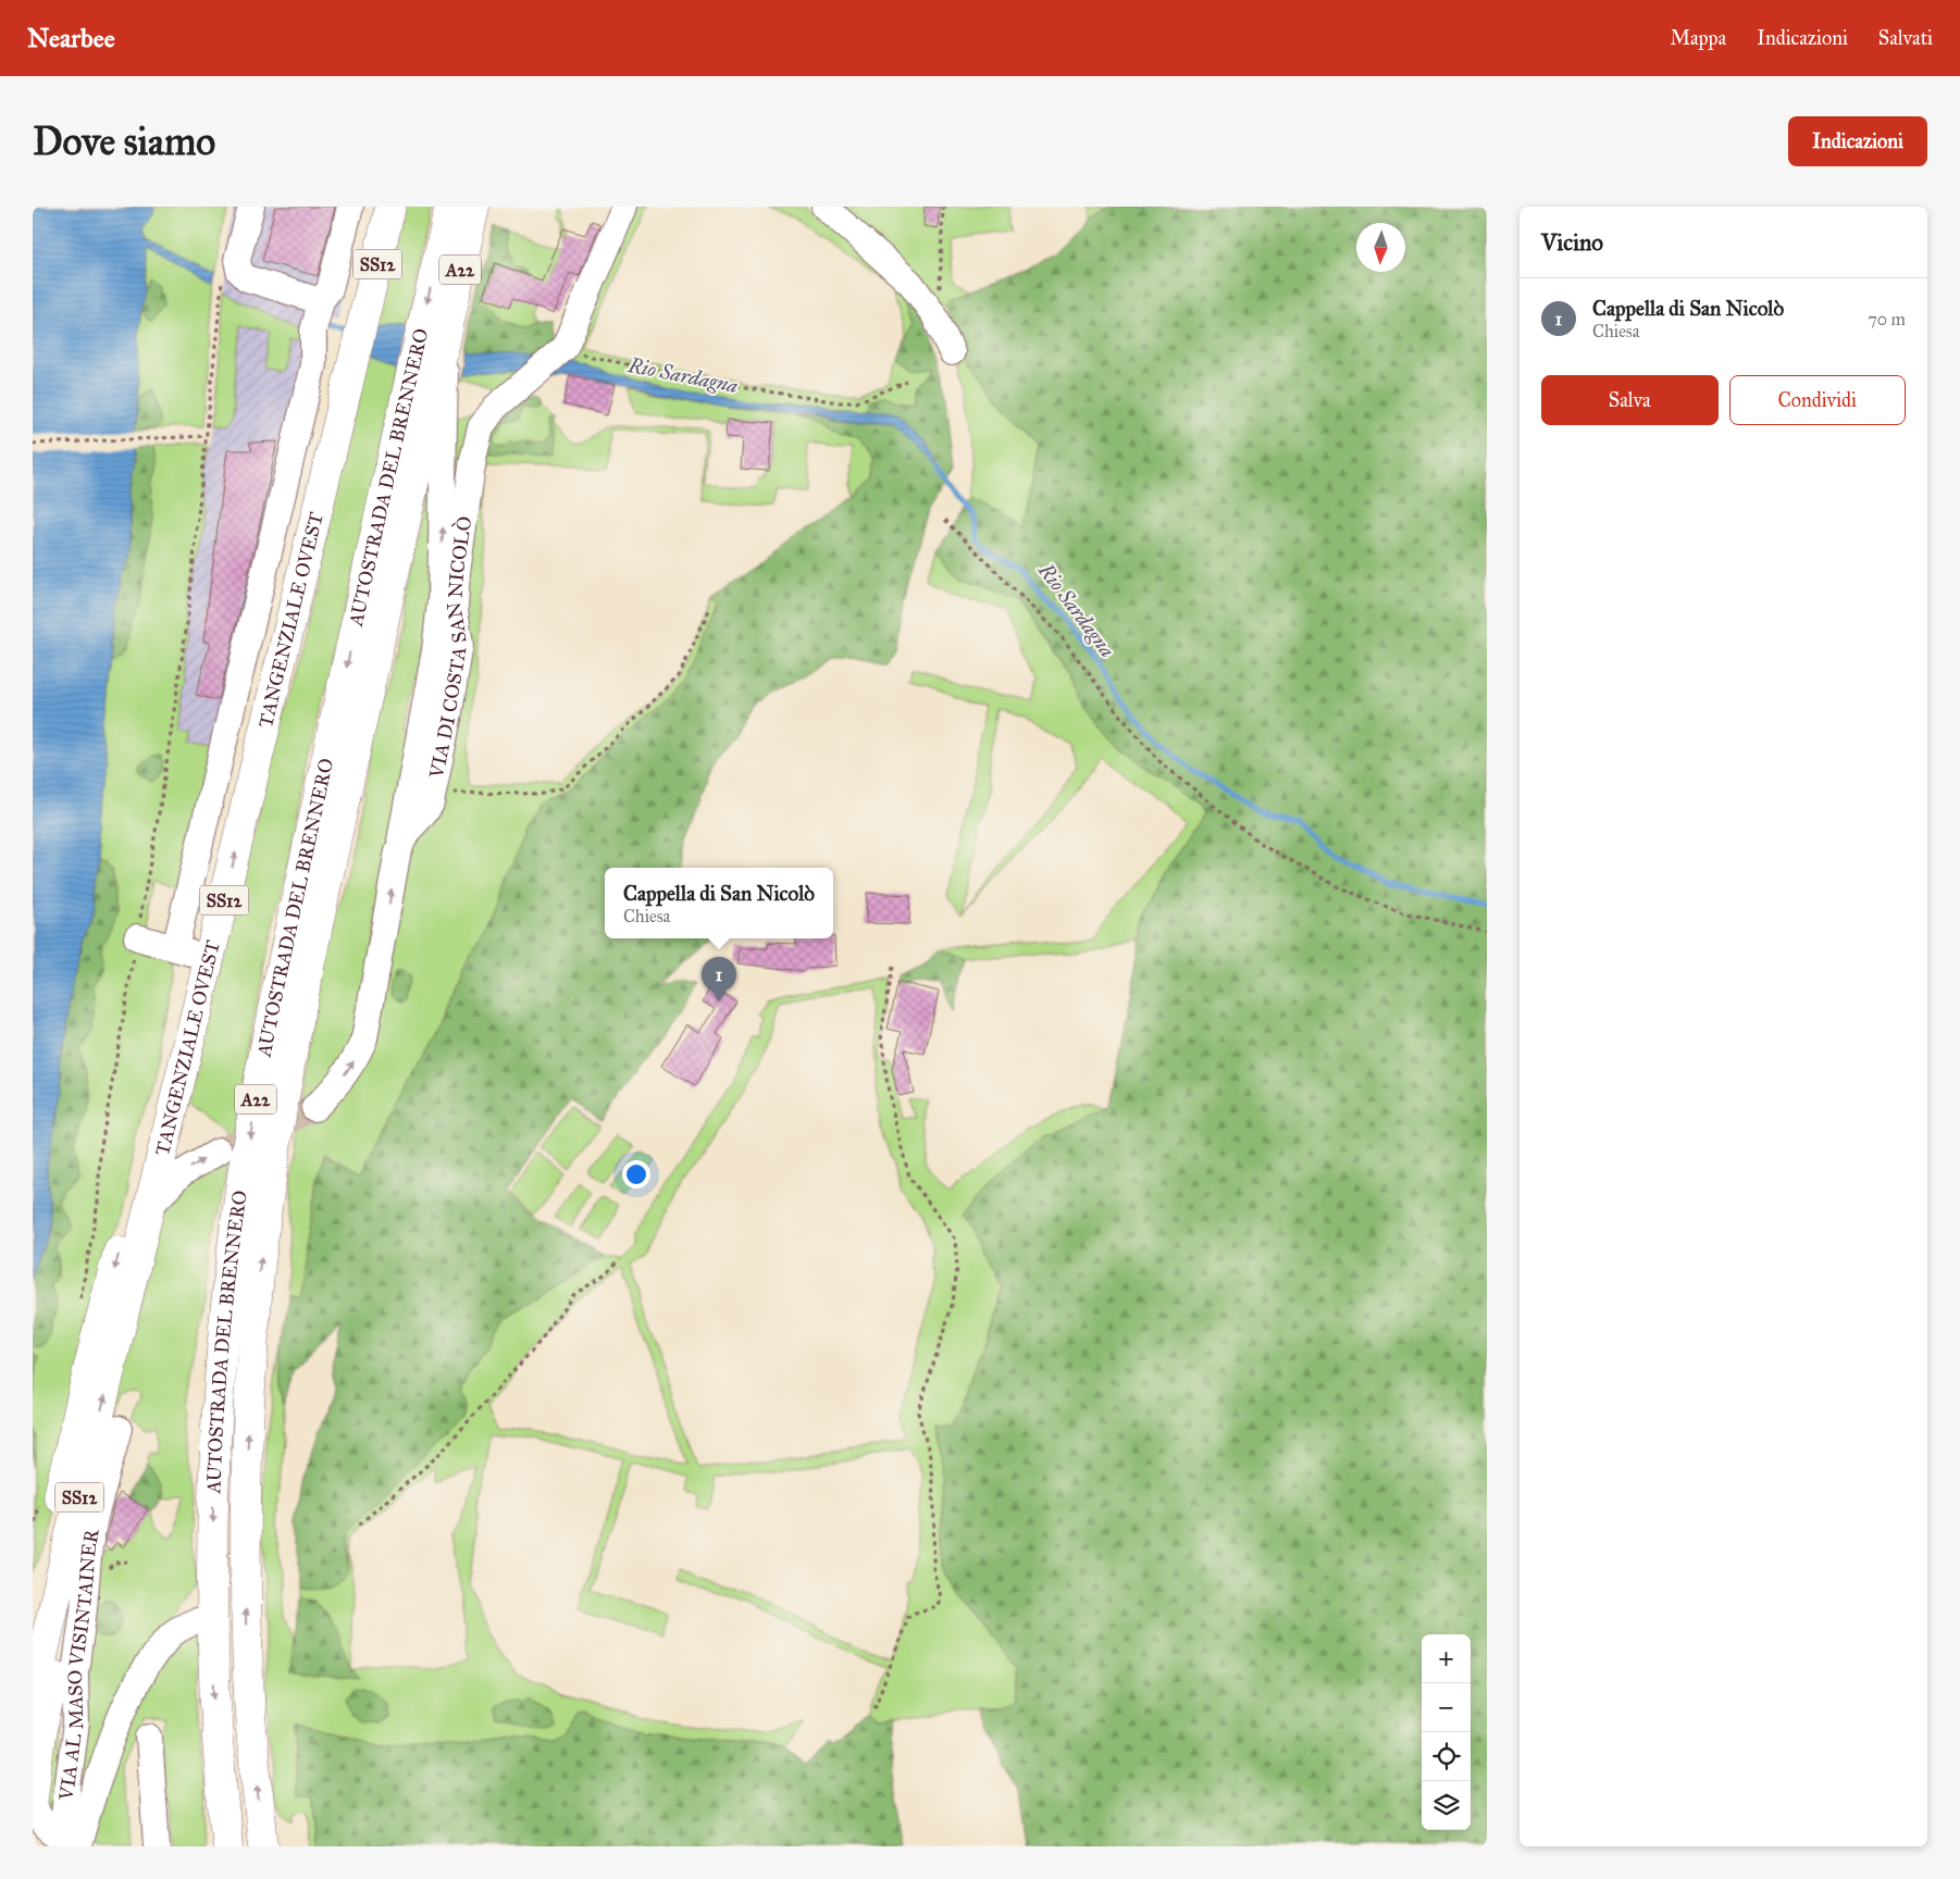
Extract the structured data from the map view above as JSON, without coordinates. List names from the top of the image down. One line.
{"streets":{"highway":["SS12","A22","AUTOSTRADA DEL BRENNERO","TANGENZIALE OVEST"],"street":["VIA DI COSTA SAN NICOLÒ","VIA AL MASO VISINTAINER"]},"water":["Rio Sardagna"],"north":"bottom","page":{"header":"Nearbee","nav":["Mappa","Indicazioni","Salvati"],"buttons":["Indicazioni",["Salva","Condividi"]],"title":"Dove siamo","heading":"Vicino","list":[{"mark":"1","name":"Cappella di San Nicolò","note":"Chiesa","value":"70 m"}],"popup":["Cappella di San Nicolò","Chiesa"],"pins":"1","map_buttons":["+","−"]}}
